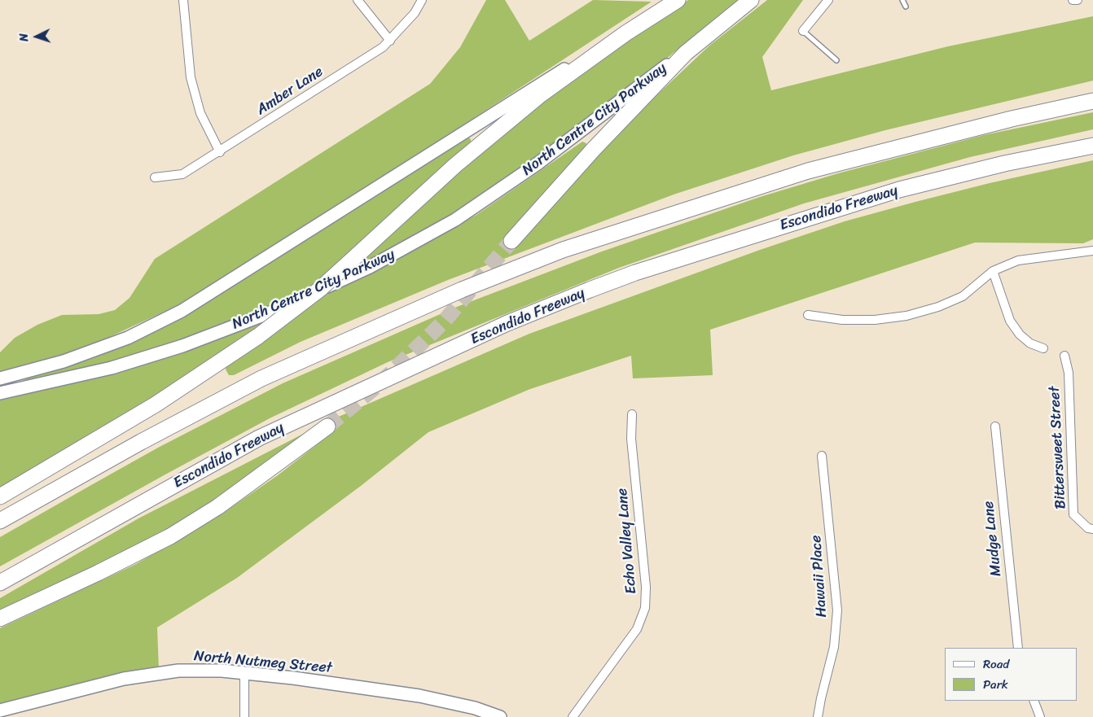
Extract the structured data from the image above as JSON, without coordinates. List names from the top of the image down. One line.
{"streets":{"highway":["North Centre City Parkway","Escondido Freeway"],"main road":["North Nutmeg Street"],"street":["Amber Lane","Bittersweet Street","Mudge Lane","Echo Valley Lane","Hawaii Place"]},"legend":["Road","Park"],"north":"left"}
